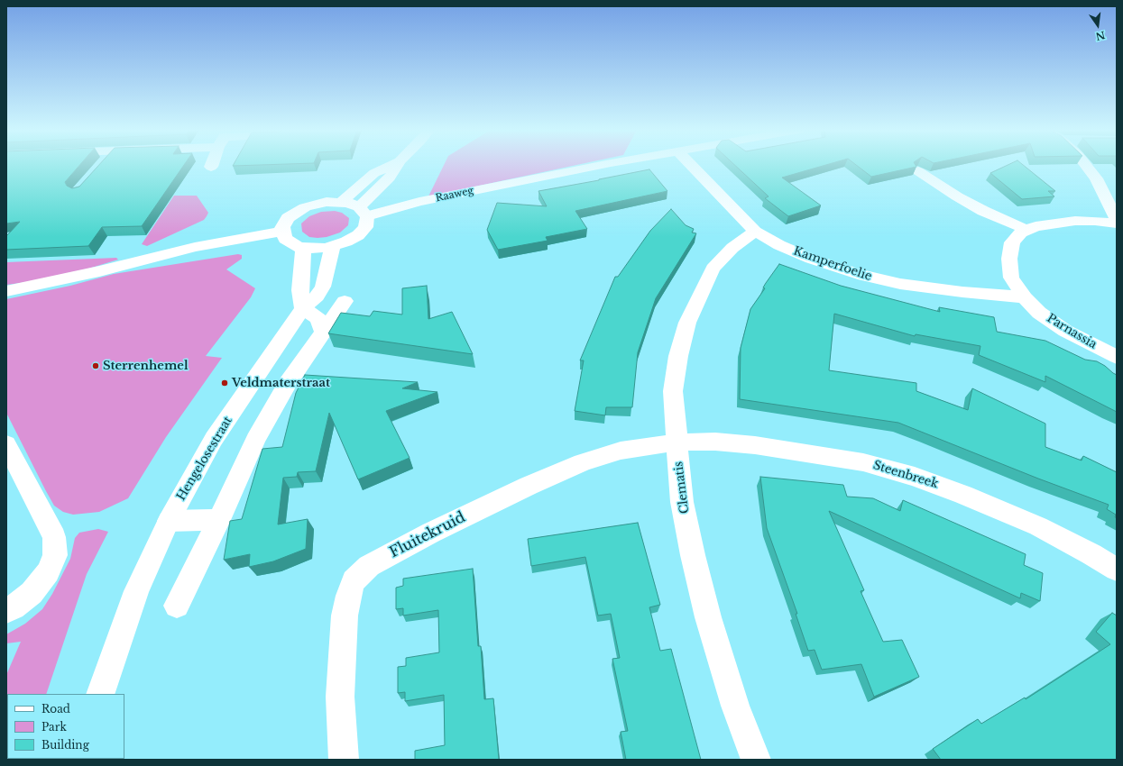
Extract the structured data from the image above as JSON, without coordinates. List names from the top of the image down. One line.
{"streets":{"street":["Raaweg","Kamperfoelie","Parnassia","Hengelosestraat","Steenbreek","Clematis","Fluitekruid"]},"crossings":[["Kamperfoelie","Parnassia"],["Kamperfoelie","Clematis"],["Steenbreek","Clematis"],["Steenbreek","Fluitekruid"],["Clematis","Fluitekruid"]],"places":["Sterrenhemel","Veldmaterstraat"],"legend":["Road","Park","Building"],"north":"bottom"}
